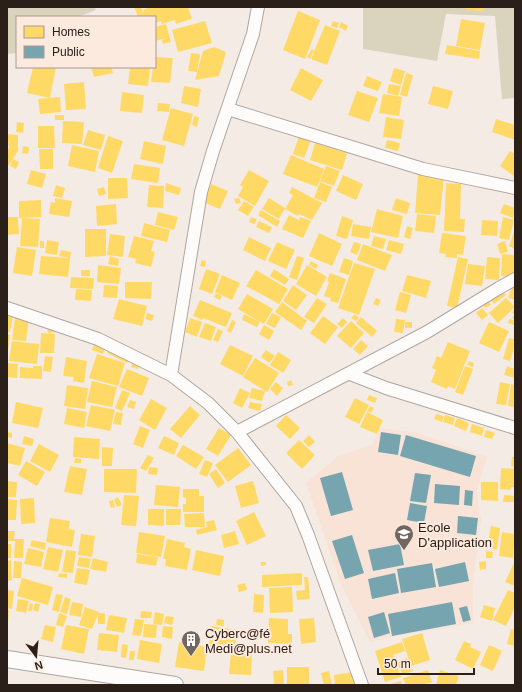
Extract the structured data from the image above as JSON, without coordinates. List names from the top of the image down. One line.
{"places":{"school or university":["Ecole D'application"],"building":["Cyberc@fé Medi@plus.net"]},"legend":["Homes","Public"],"scale_bar":"50 m","north":"bottom"}
